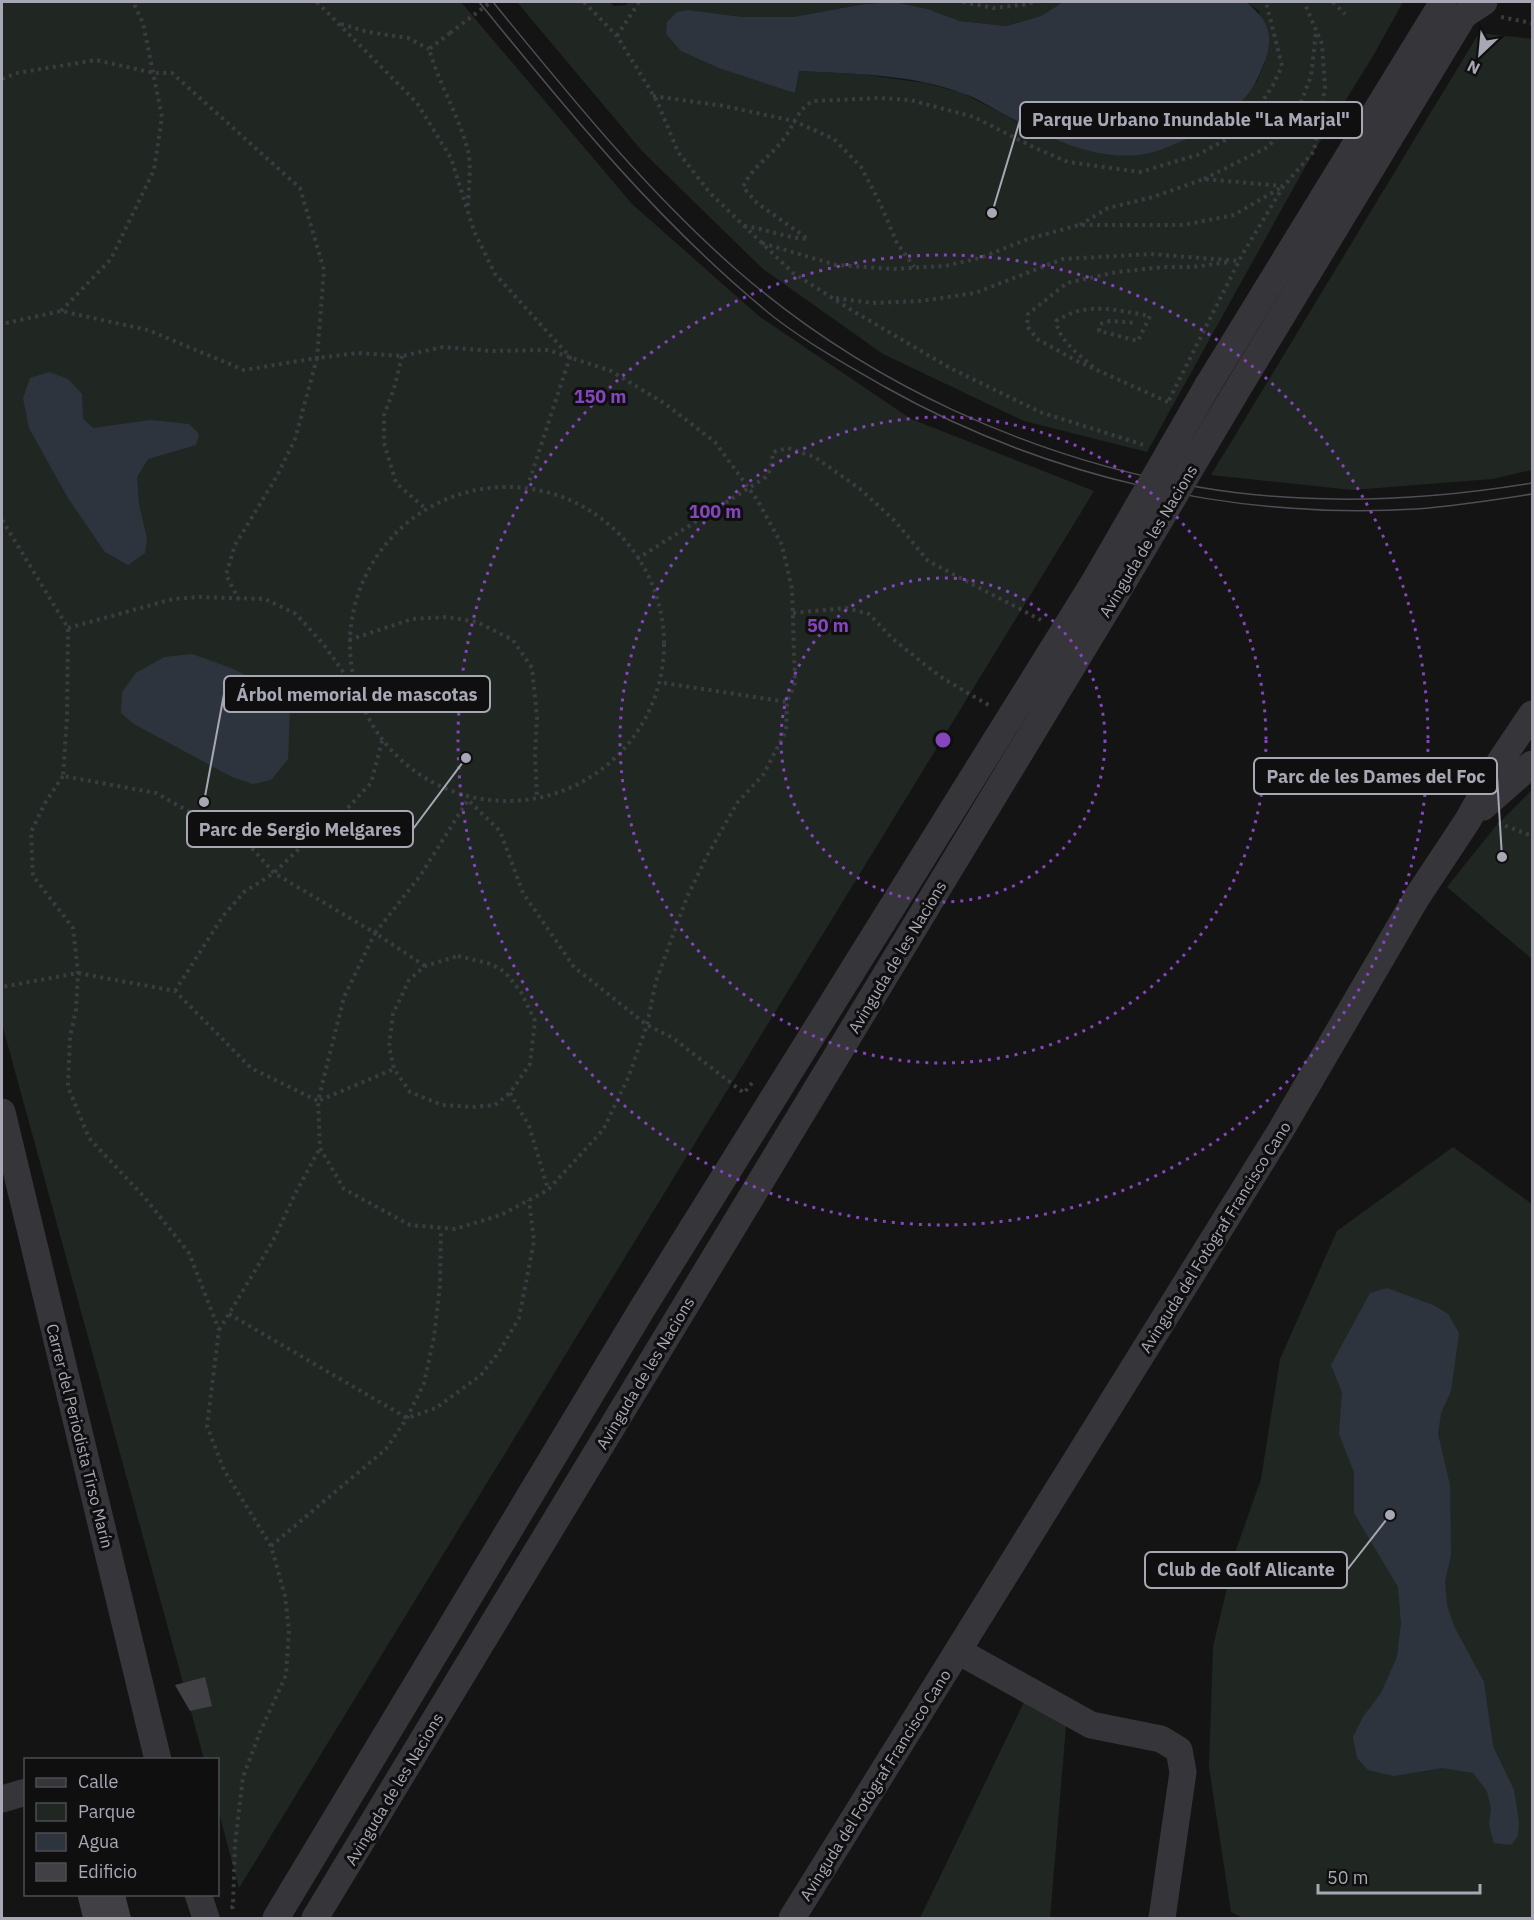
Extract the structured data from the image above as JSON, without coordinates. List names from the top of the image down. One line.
{"streets":{"street":["Avinguda de les Nacions","Avinguda del Fotògraf Francisco Cano","Carrer del Periodista Tirso Marín"]},"places":["Parque Urbano Inundable \"La Marjal\"","Parc de Sergio Melgares","Árbol memorial de mascotas","Parc de les Dames del Foc","Club de Golf Alicante"],"legend":["Calle","Parque","Agua","Edificio"],"scale_bar":"50 m","north":"bottom left","rings":["150 m","100 m","50 m"]}
